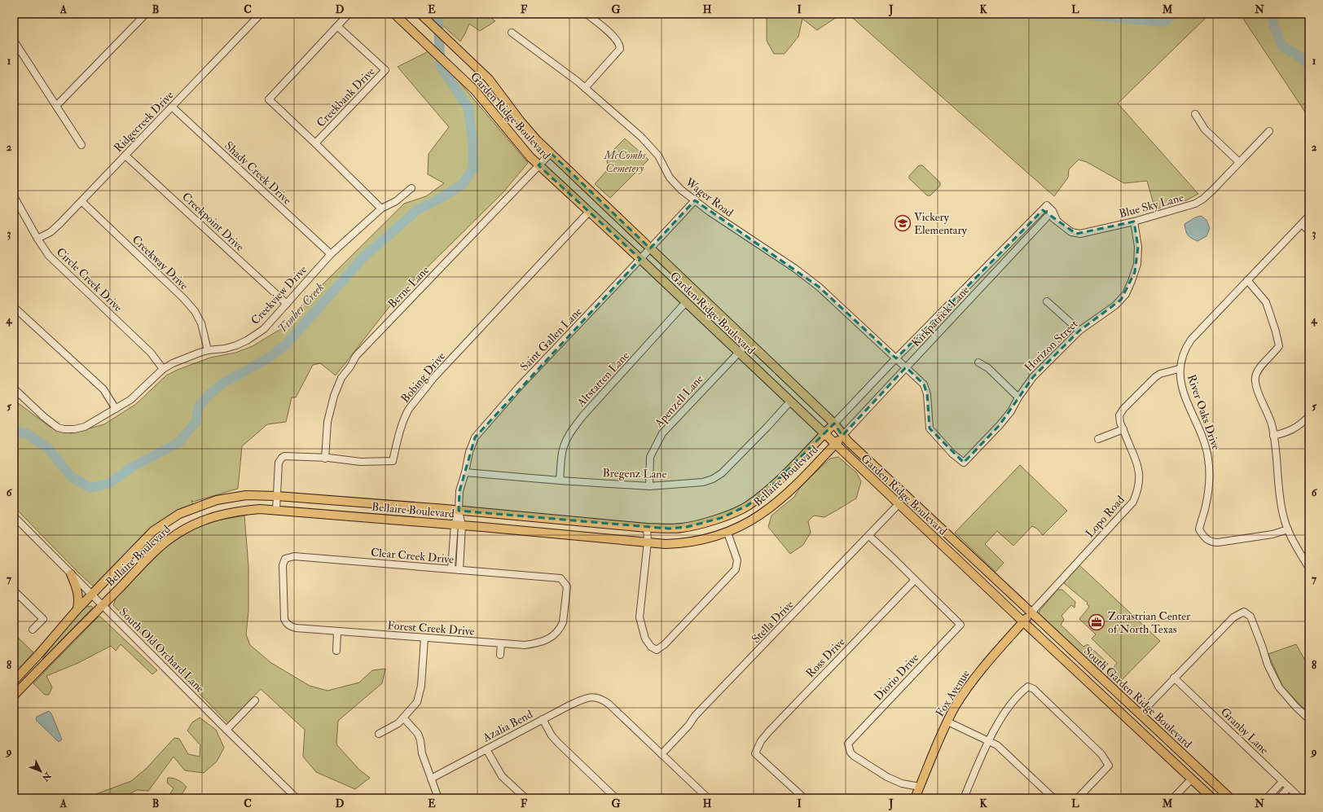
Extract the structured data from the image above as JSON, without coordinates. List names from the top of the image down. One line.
{"streets":{"main road":["Garden Ridge Boulevard","Bellaire Boulevard","Fox Avenue","South Garden Ridge Boulevard"],"street":["Creekbank Drive","Ridgecreek Drive","Shady Creek Drive","Wager Road","Blue Sky Lane","Creekpoint Drive","Creekway Drive","Circle Creek Drive","Berne Lane","Creekview Drive","Kirkpatrick Lane","Saint Gallen Lane","Horizon Street","Bobing Drive","Altstatten Lane","Apenzell Lane","River Oaks Drive","Bregenz Lane","Lopo Road","Clear Creek Drive","Stella Drive","Forest Creek Drive","South Old Orchard Lane","Ross Drive","Diorio Drive","Azalia Bend","Granby Lane"]},"crossings":[["Garden Ridge Boulevard","Berne Lane"],["Garden Ridge Boulevard","Kirkpatrick Lane"],["Garden Ridge Boulevard","Saint Gallen Lane"],["Garden Ridge Boulevard","Bobing Drive"],["Garden Ridge Boulevard","Altstatten Lane"],["Garden Ridge Boulevard","Apenzell Lane"],["Garden Ridge Boulevard","Bregenz Lane"],["Garden Ridge Boulevard","Bellaire Boulevard"],["Garden Ridge Boulevard","Lopo Road"],["Garden Ridge Boulevard","Stella Drive"],["Garden Ridge Boulevard","Fox Avenue"],["Garden Ridge Boulevard","South Garden Ridge Boulevard"],["Ridgecreek Drive","Shady Creek Drive"],["Ridgecreek Drive","Creekpoint Drive"],["Ridgecreek Drive","Creekway Drive"],["Ridgecreek Drive","Circle Creek Drive"],["Shady Creek Drive","Creekview Drive"],["Wager Road","Kirkpatrick Lane"],["Wager Road","Saint Gallen Lane"],["Wager Road","Horizon Street"],["Blue Sky Lane","Kirkpatrick Lane"],["Blue Sky Lane","Horizon Street"],["Creekpoint Drive","Creekview Drive"],["Creekway Drive","Creekview Drive"],["Circle Creek Drive","Creekview Drive"],["Berne Lane","Bobing Drive"],["Kirkpatrick Lane","Bellaire Boulevard"],["Saint Gallen Lane","Bregenz Lane"],["Saint Gallen Lane","Bellaire Boulevard"],["Bobing Drive","Bellaire Boulevard"],["Altstatten Lane","Bregenz Lane"],["Apenzell Lane","Bregenz Lane"],["River Oaks Drive","Lopo Road"],["Bellaire Boulevard","South Old Orchard Lane"],["Lopo Road","Fox Avenue"],["Lopo Road","South Garden Ridge Boulevard"],["Clear Creek Drive","Forest Creek Drive"],["Stella Drive","Azalia Bend"],["Ross Drive","Diorio Drive"],["Diorio Drive","Fox Avenue"],["Fox Avenue","South Garden Ridge Boulevard"]],"water":["Timber Creek"],"parks":["McCombs Cemetery"],"places":{"school or university":["Vickery Elementary"],"office":["Zorastrian Center of North Texas"]},"north":"bottom right","grid":{"columns":["A","B","C","D","E","F","G","H","I","J","K","L","M","N"],"rows":["1","2","3","4","5","6","7","8","9"]}}
